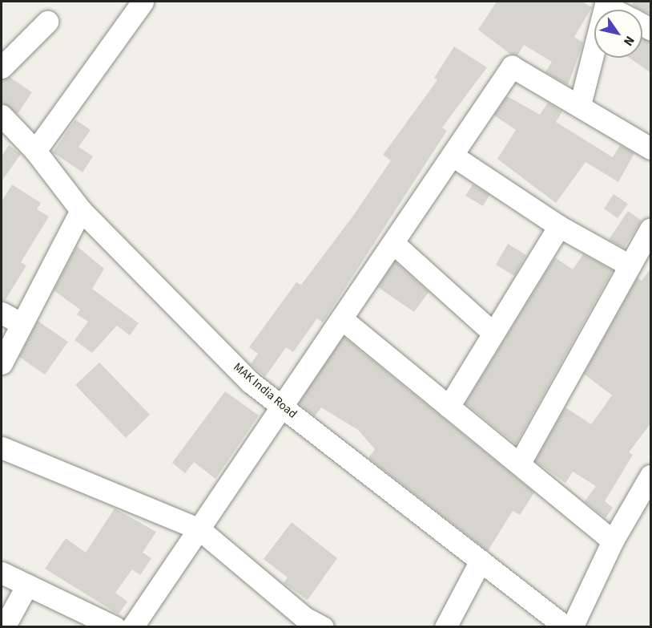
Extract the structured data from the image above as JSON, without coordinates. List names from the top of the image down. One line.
{"streets":{"street":["MAK India Road"]},"north":"bottom right"}
